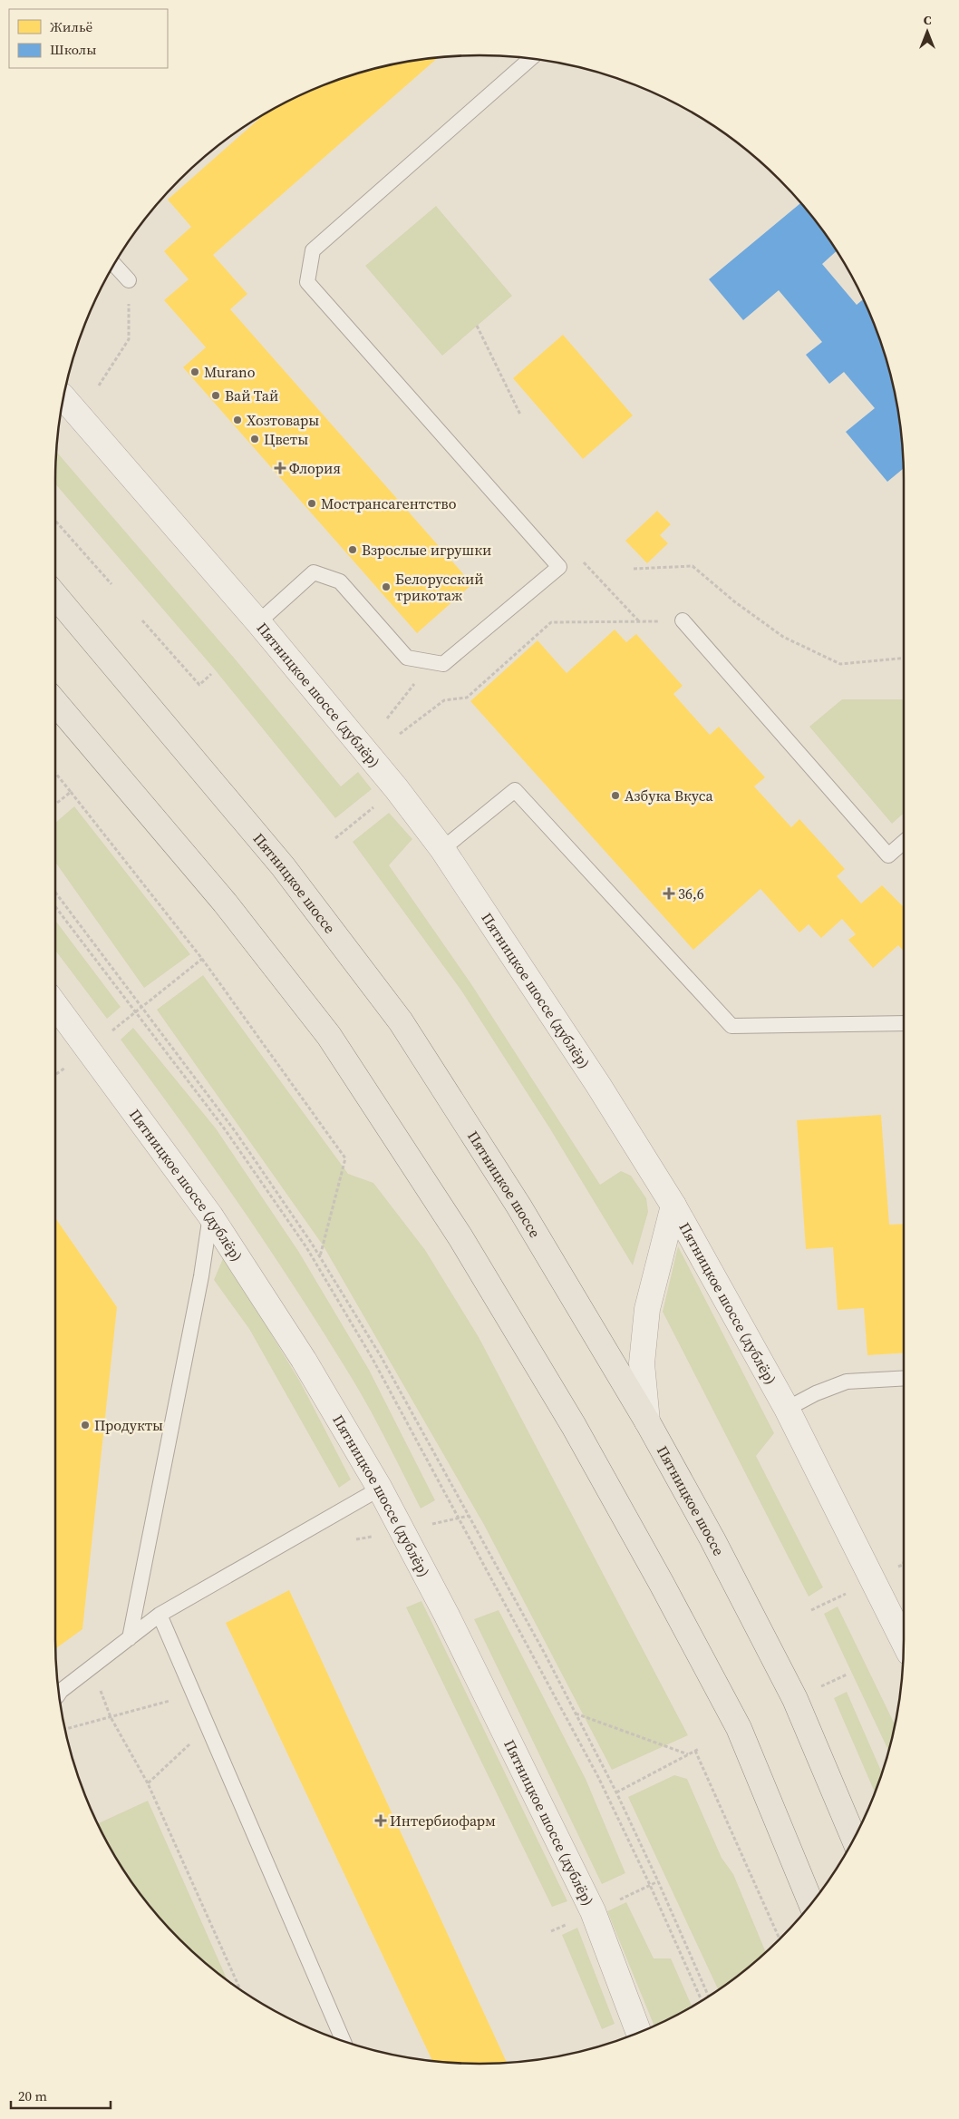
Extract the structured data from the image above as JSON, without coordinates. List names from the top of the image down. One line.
{"streets":{"main road":["Пятницкое шоссе"],"street":["Пятницкое шоссе (дублёр)"]},"places":{"other":["Murano","Вай Тай","Хозтовары","Цветы","Мострансагентство","Взрослые игрушки","Белорусский трикотаж","Азбука Вкуса","Продукты"],"health":["Флория","36,6","Интербиофарм"]},"legend":["Жильё","Школы"],"scale_bar":"20 m","north":"top"}
